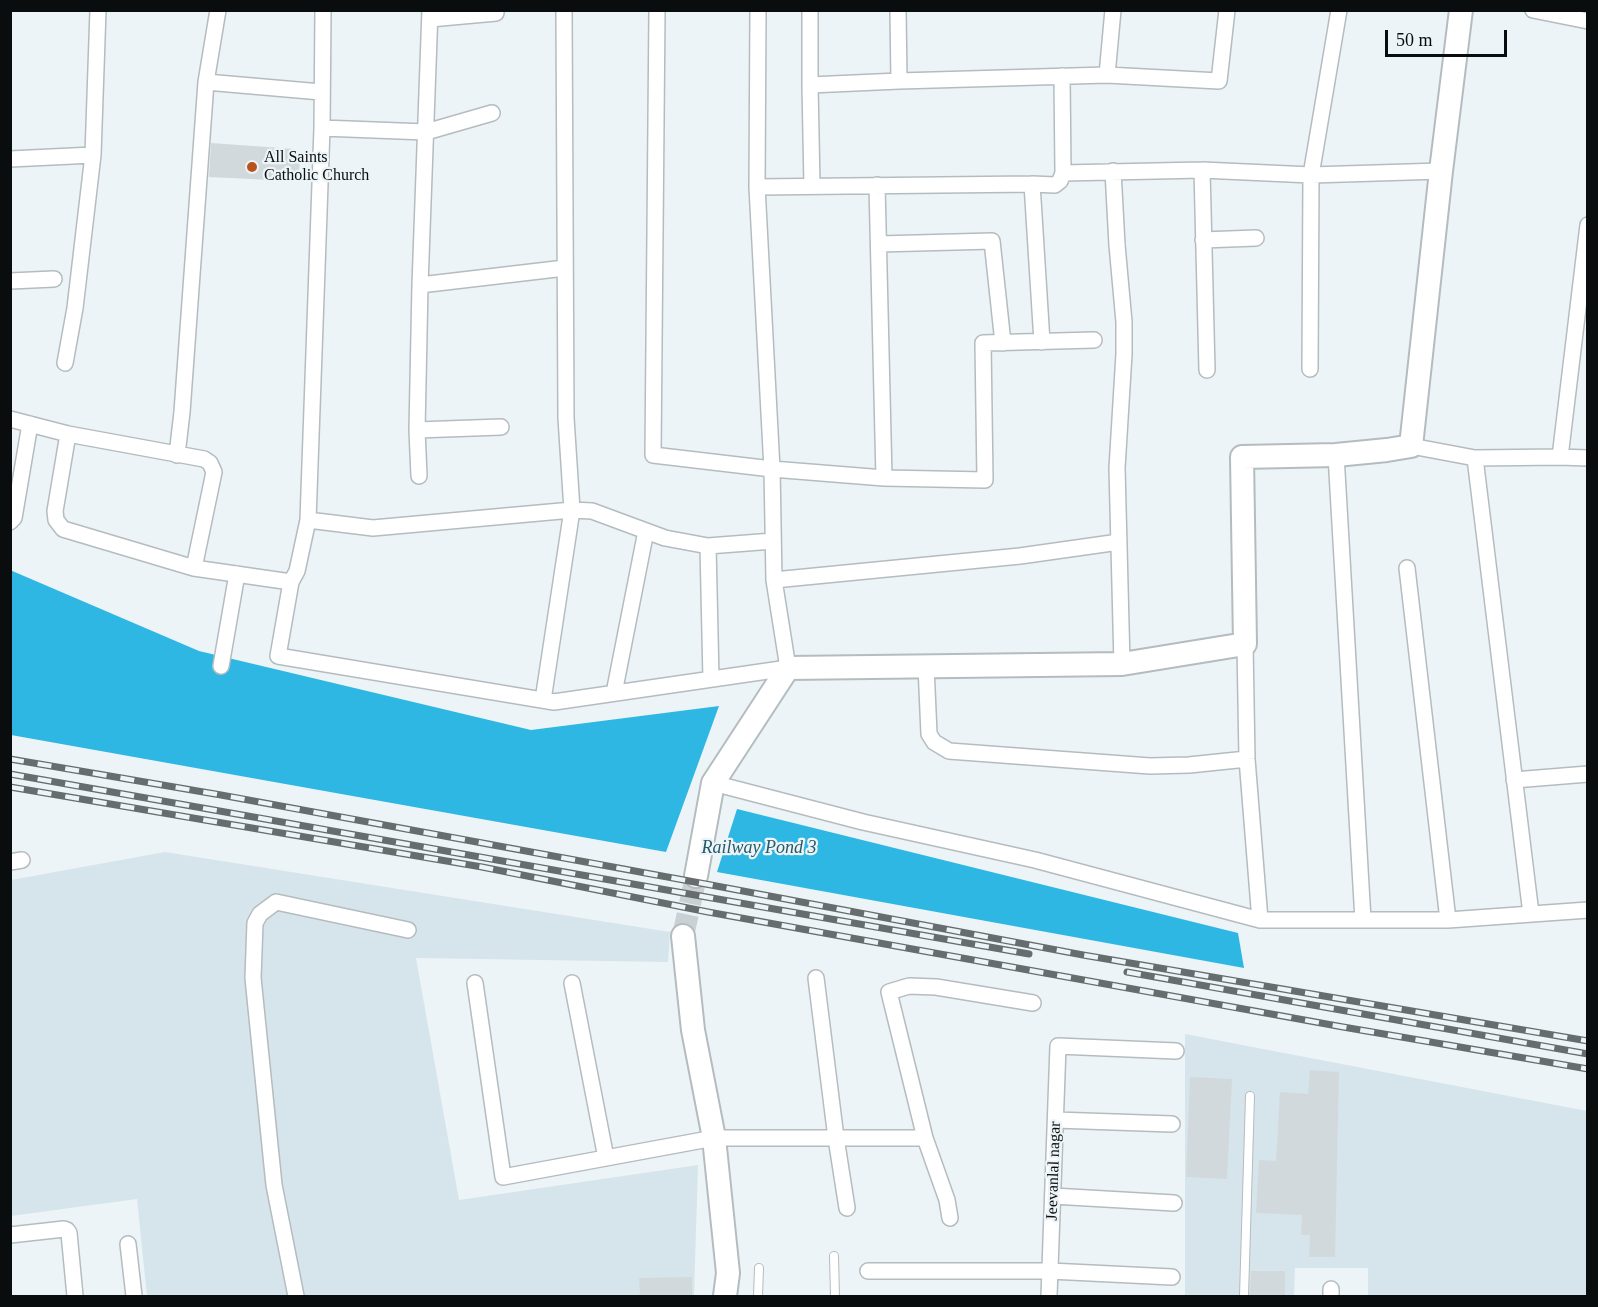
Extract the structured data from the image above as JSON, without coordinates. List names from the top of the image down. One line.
{"streets":{"street":["Jeevanlal nagar"]},"water":["Railway Pond 3"],"places":["All Saints Catholic Church"],"scale_bar":"50 m"}
